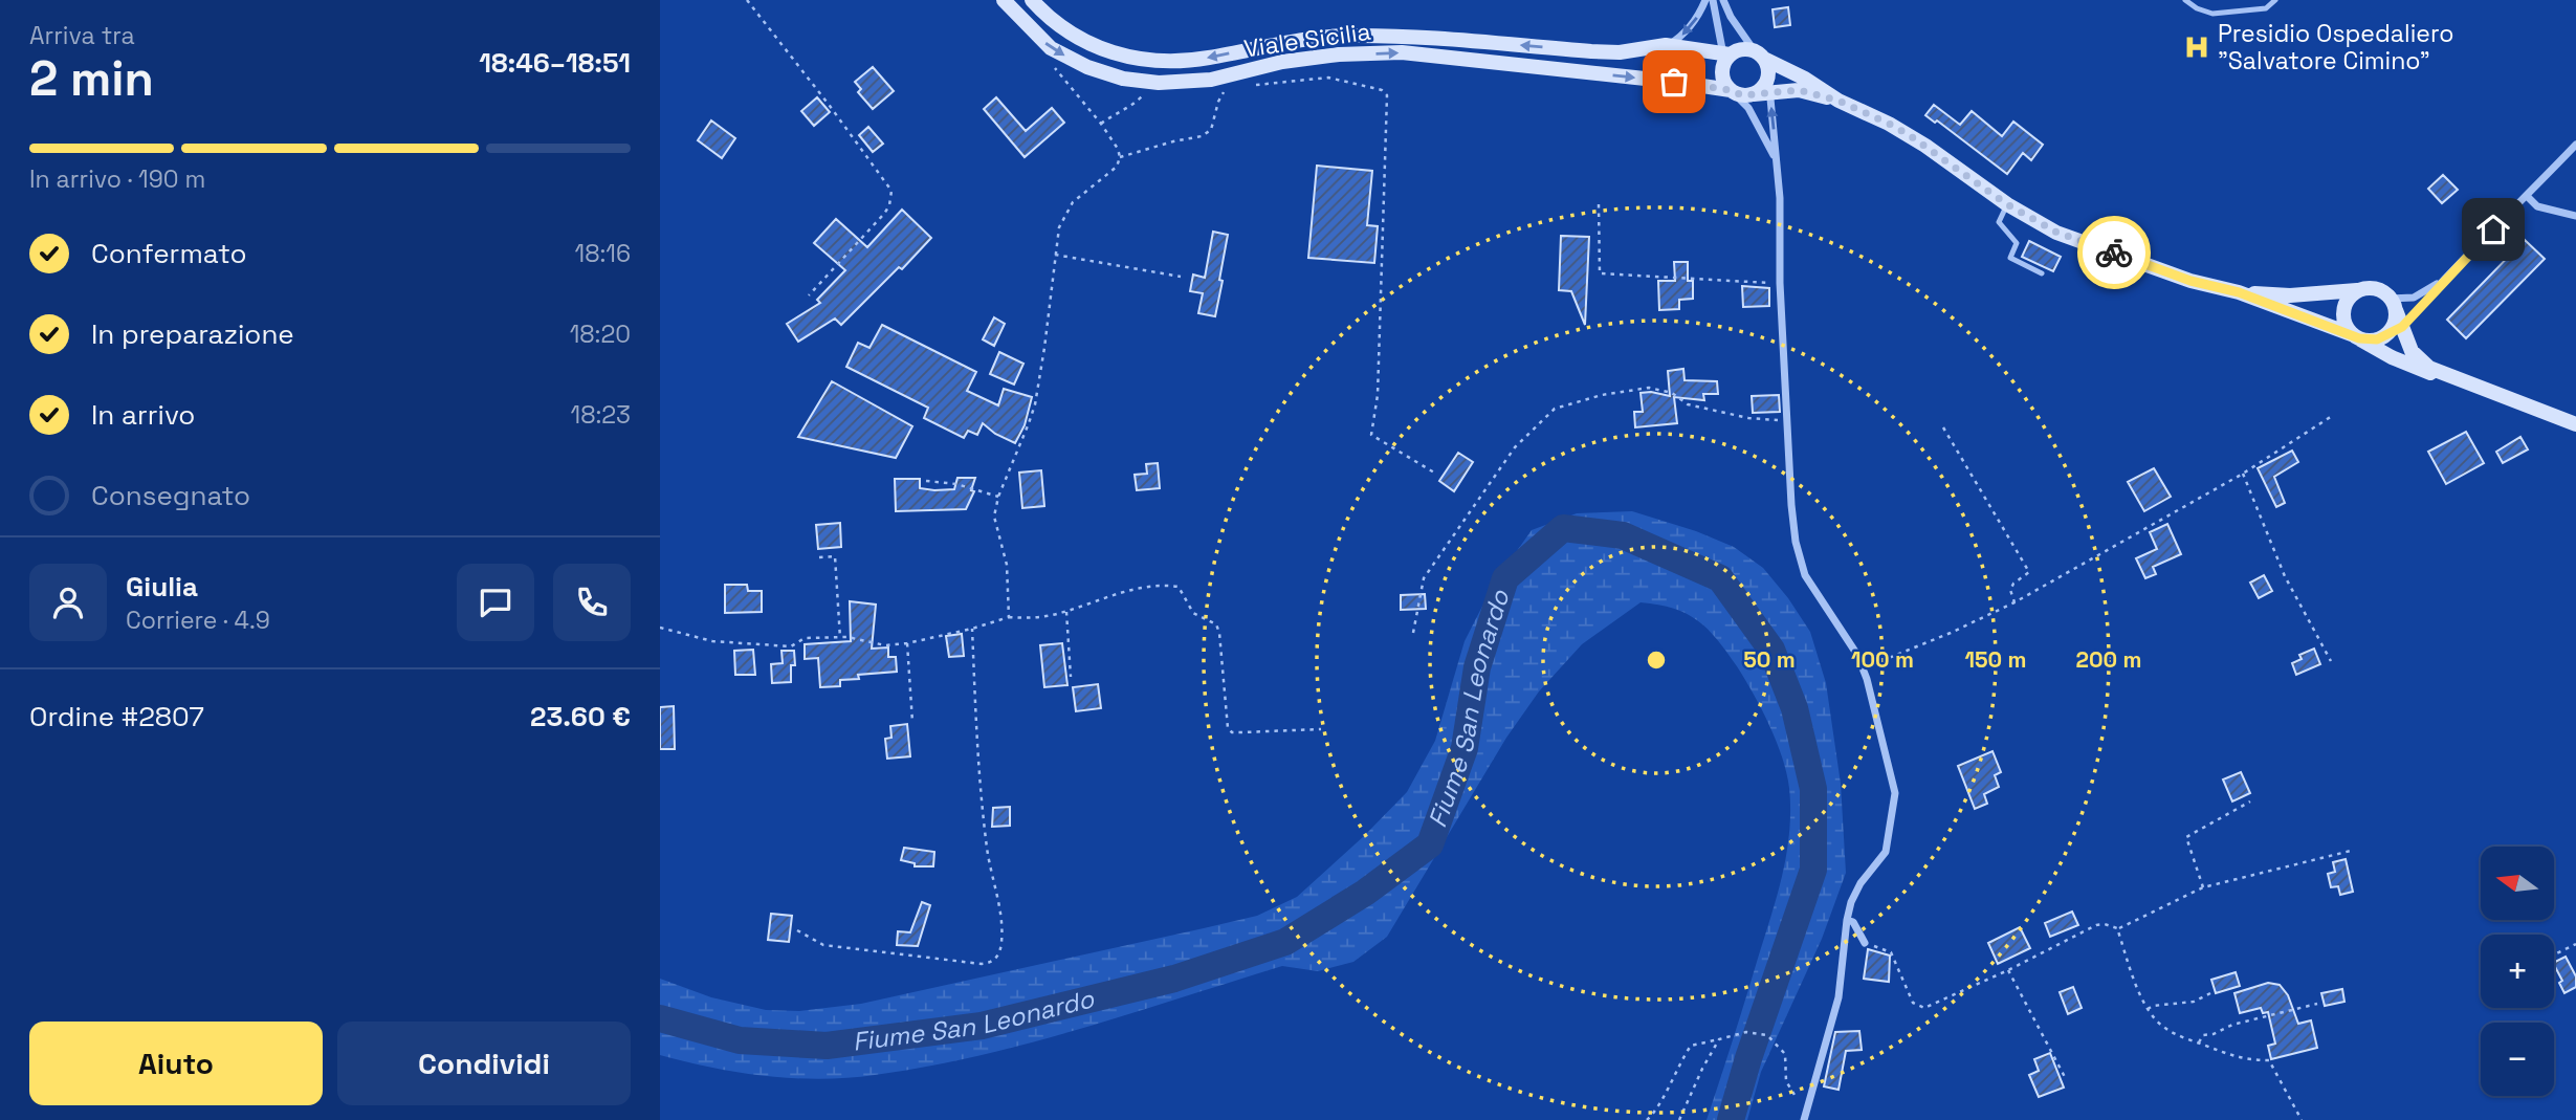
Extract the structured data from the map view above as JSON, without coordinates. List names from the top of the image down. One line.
{"streets":{"main road":["Viale Sicilia"]},"water":["Fiume San Leonardo"],"places":{"hospital":["Presidio Ospedaliero \"Salvatore Cimino\""]},"north":"left","page":{"heading":["2 min","Arriva tra","18:46–18:51"],"panel":["Giulia","Corriere · 4.9","Ordine #2807","23.60 €"],"bar":"In arrivo · 190 m","list":[["Confermato","18:16"],["In preparazione","18:20"],["In arrivo","18:23"],"Consegnato"],"map_buttons":["+","−"],"buttons":["Aiuto","Condividi"]},"rings":["50 m","100 m","150 m","200 m"]}
